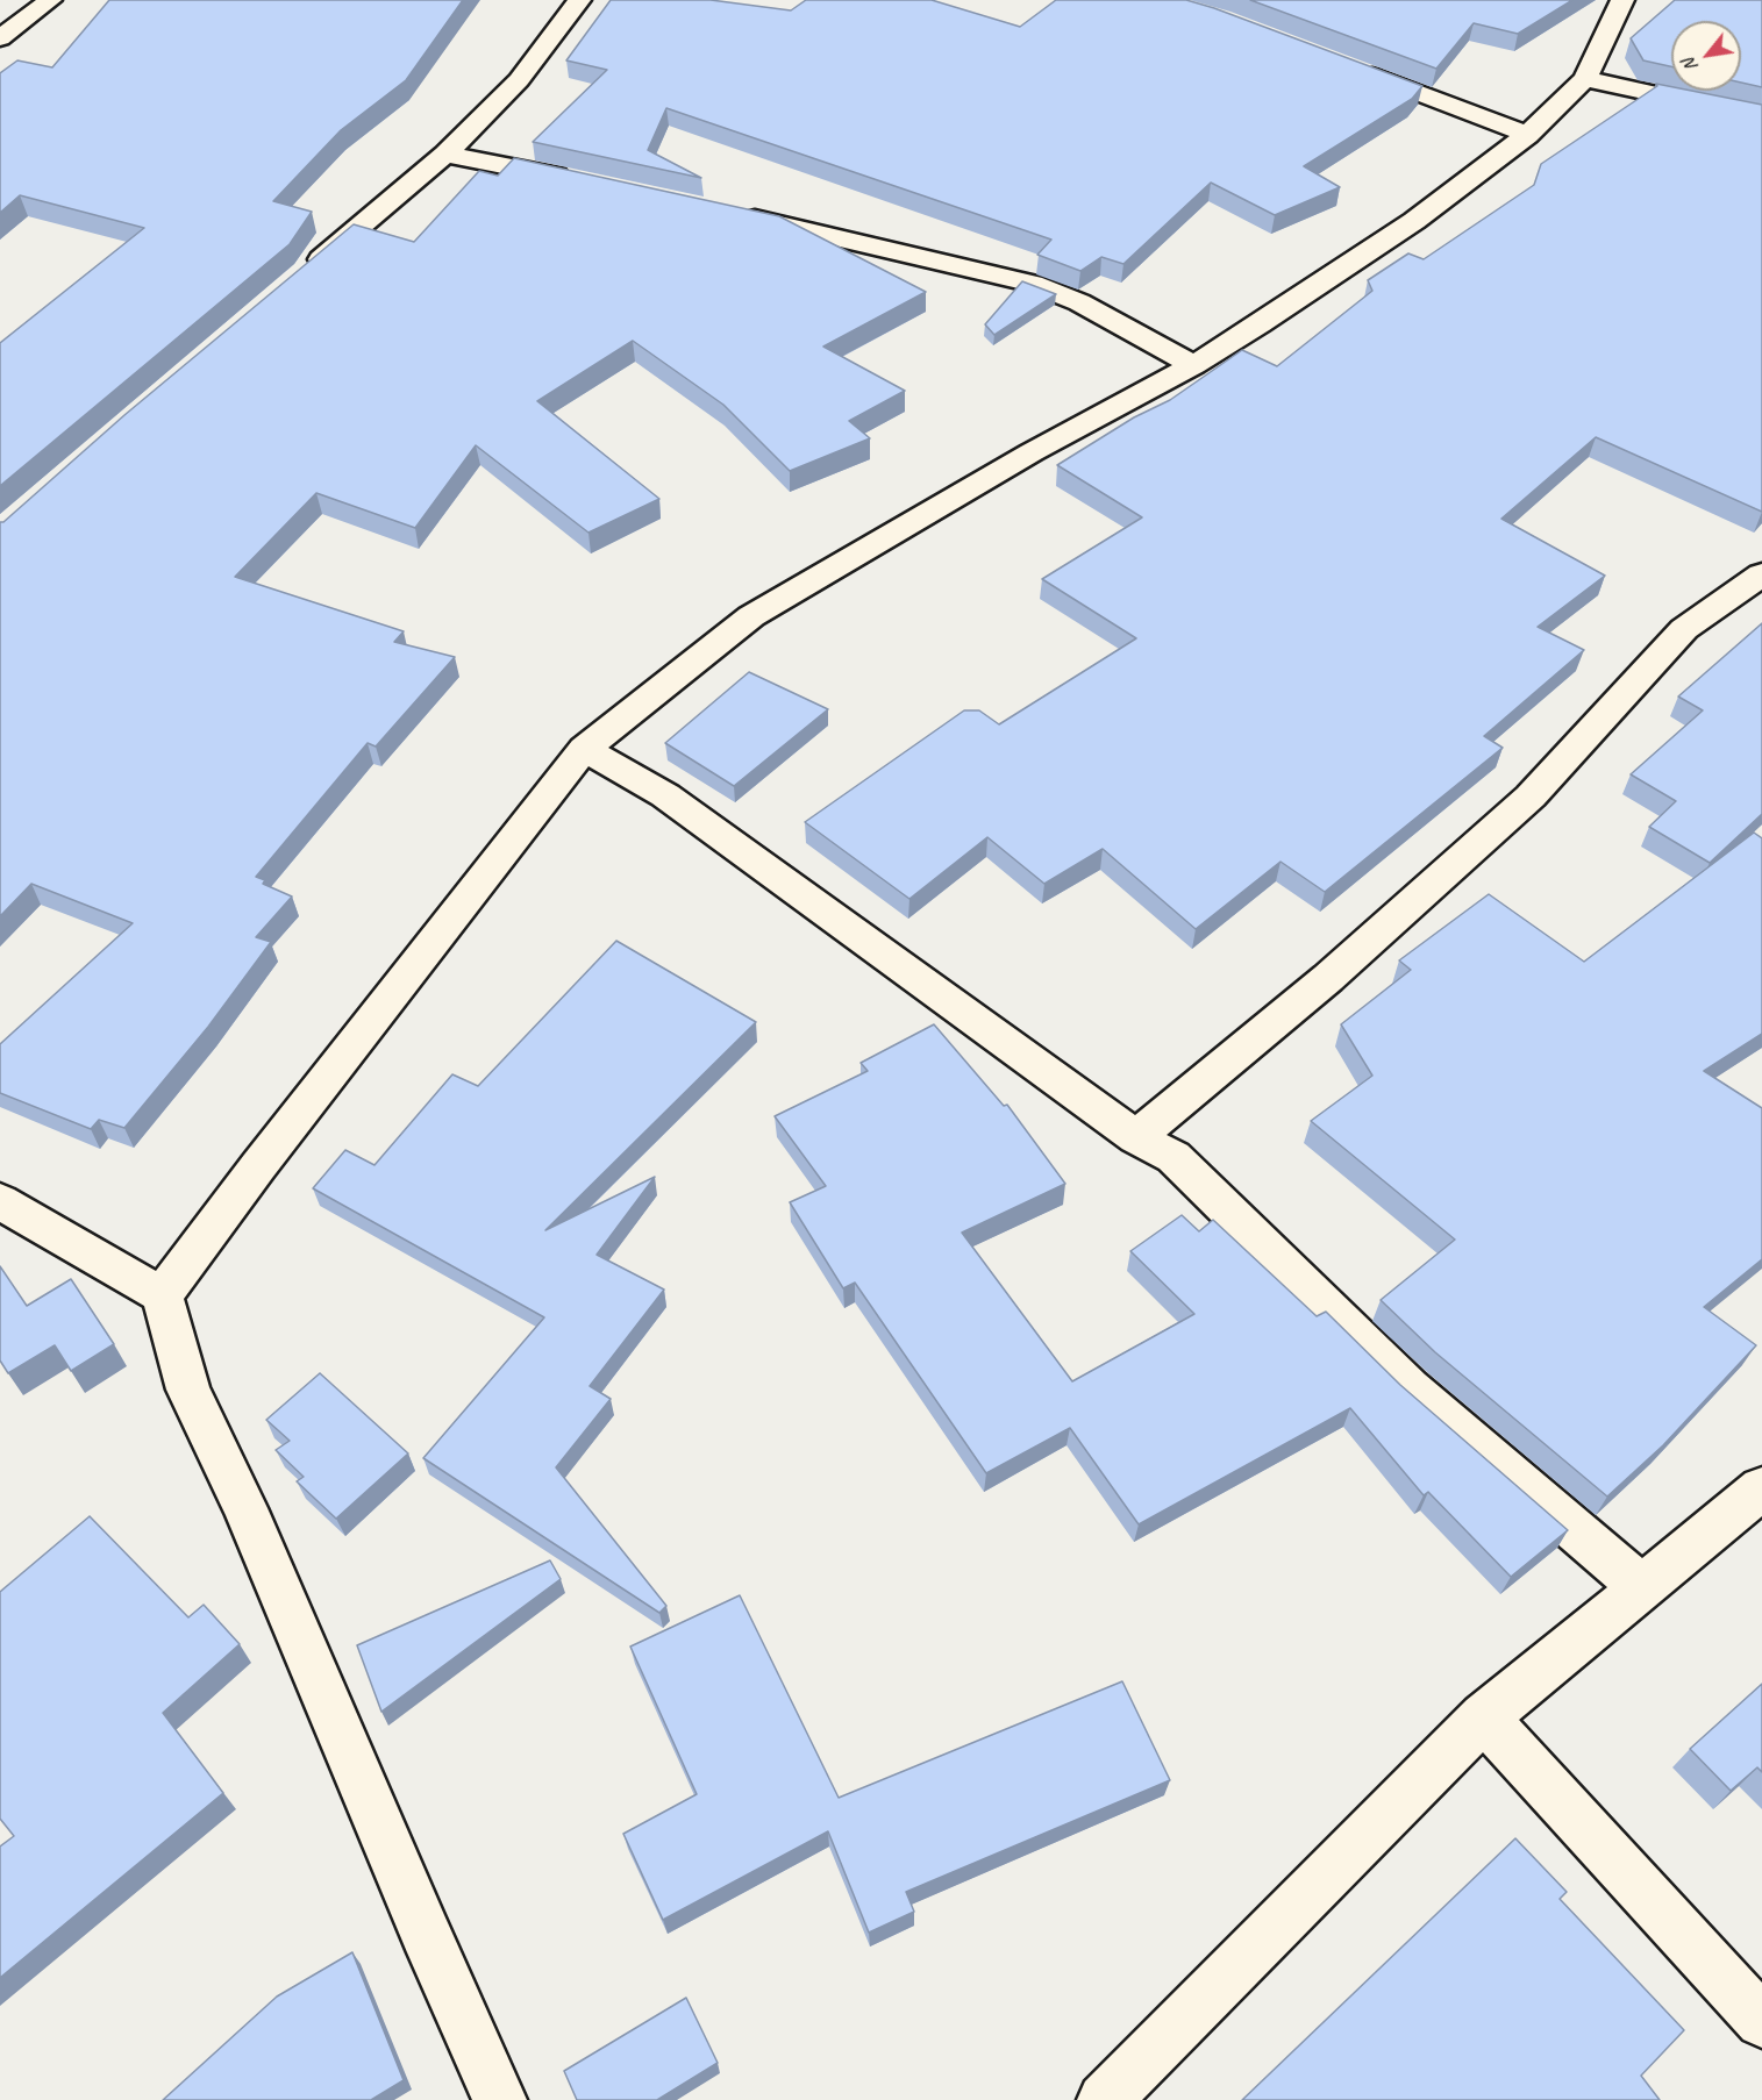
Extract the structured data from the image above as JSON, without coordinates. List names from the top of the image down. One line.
{"north":"bottom left"}
